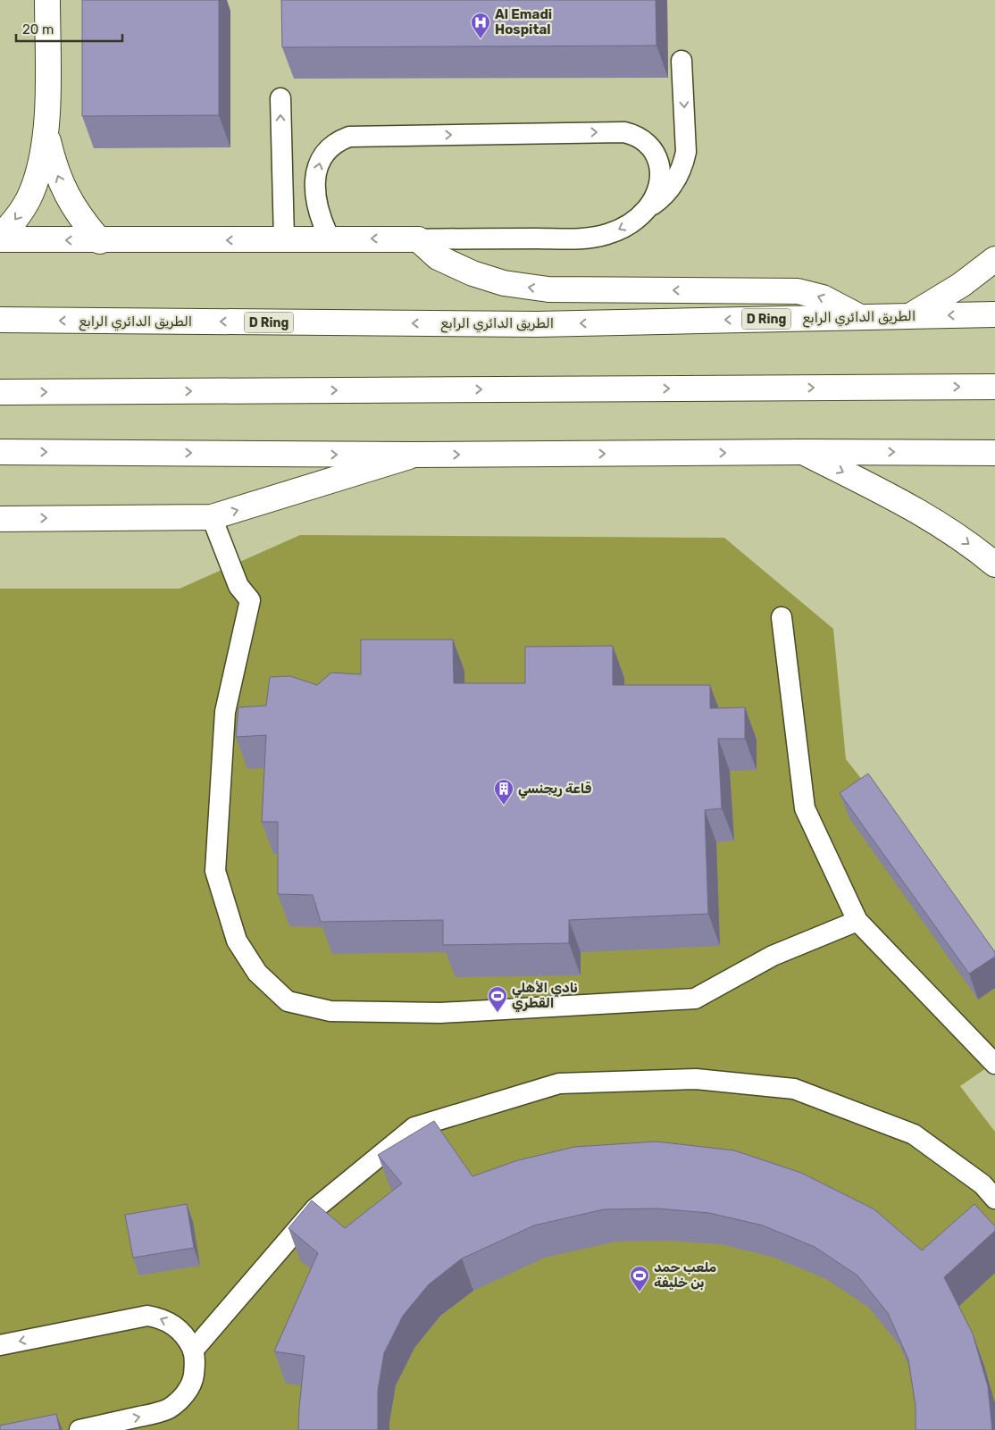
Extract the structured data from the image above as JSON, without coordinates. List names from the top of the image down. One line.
{"streets":{"main road":["الطريق الدائري الرابع","D Ring"]},"places":{"hospital":["Al Emadi Hospital"],"building":["قاعة ريجنسي"],"sports":["نادي الأهلي القطري","ملعب حمد بن خليفة"]},"scale_bar":"20 m"}
